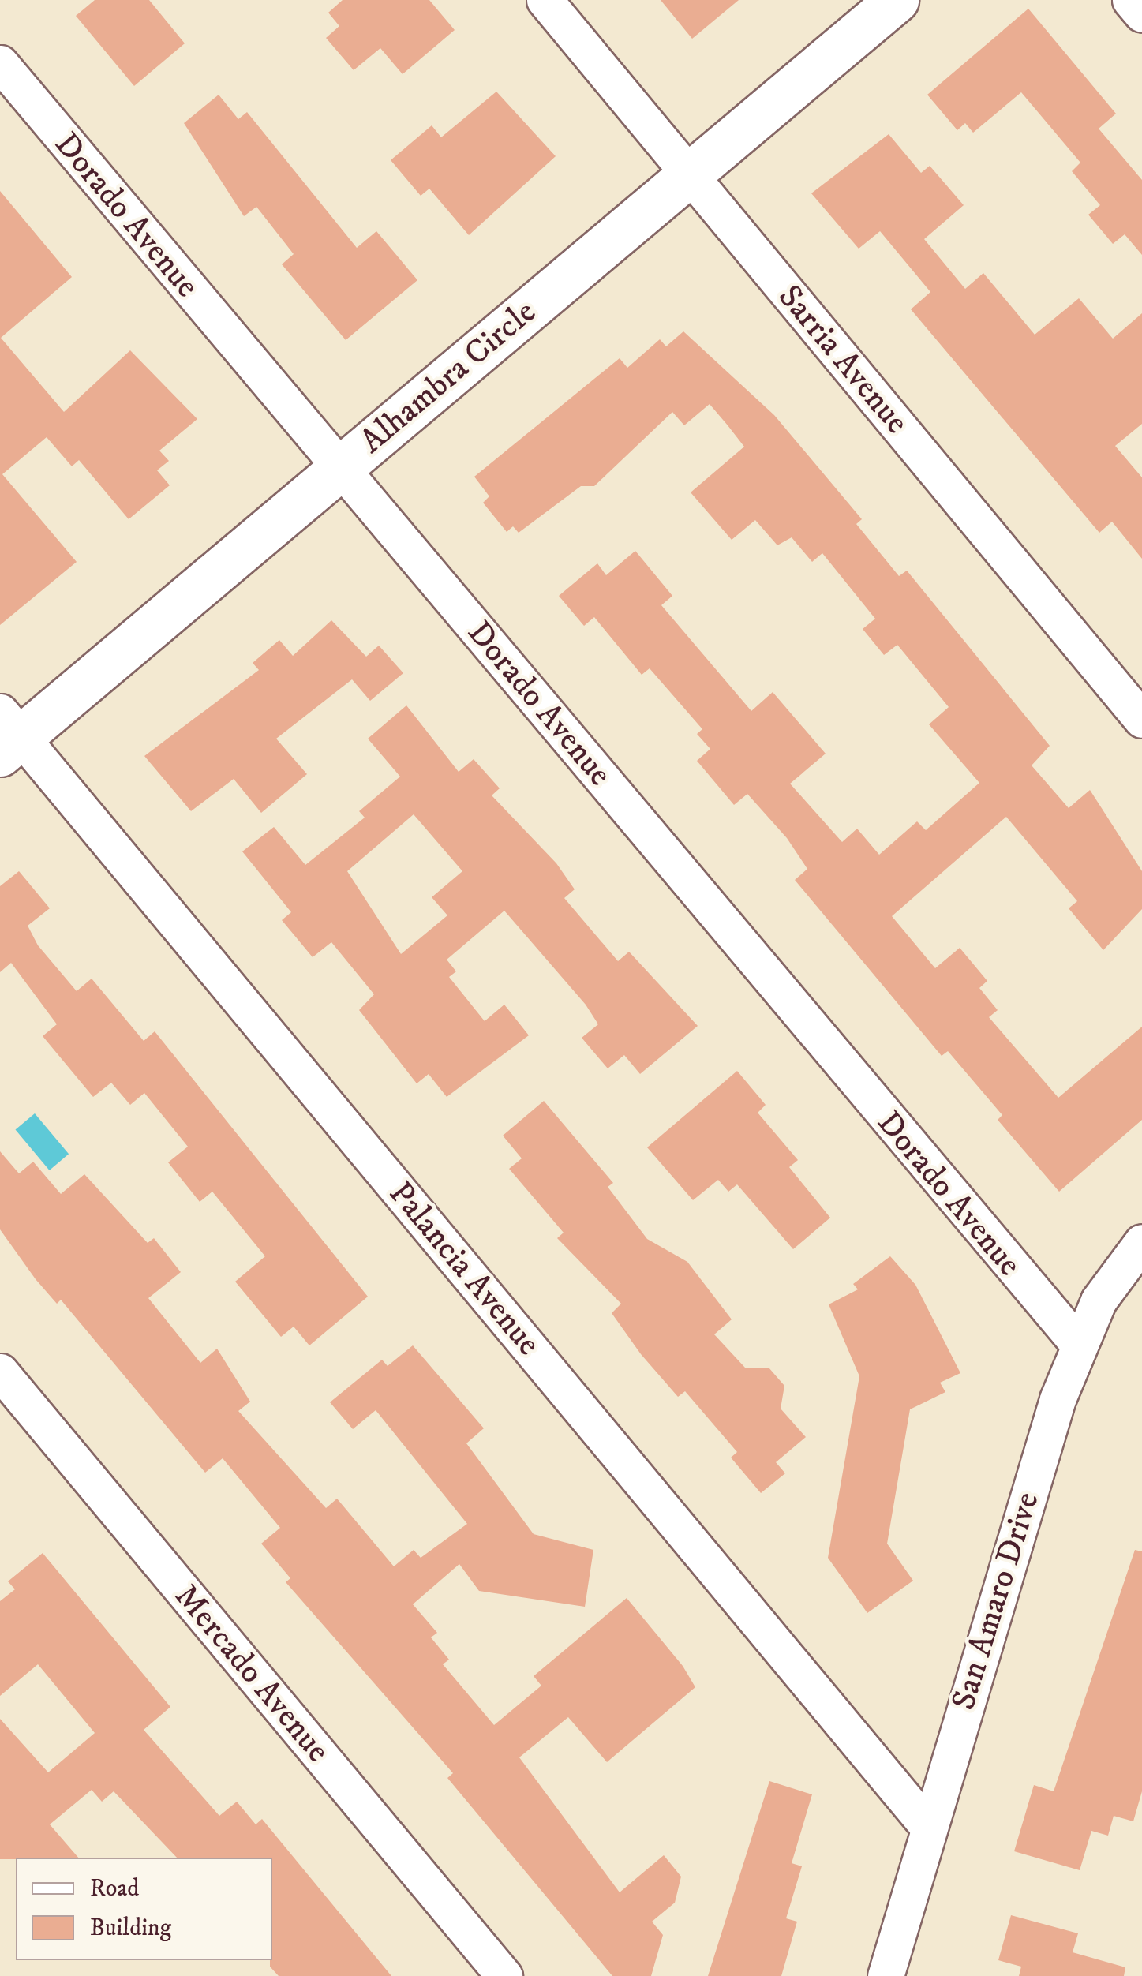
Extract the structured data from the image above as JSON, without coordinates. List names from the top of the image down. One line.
{"streets":{"street":["Dorado Avenue","Sarria Avenue","Alhambra Circle","Palancia Avenue","San Amaro Drive","Mercado Avenue"]},"crossings":[["Dorado Avenue","Alhambra Circle"],["Dorado Avenue","San Amaro Drive"],["Sarria Avenue","Alhambra Circle"],["Alhambra Circle","Palancia Avenue"],["Palancia Avenue","San Amaro Drive"]],"legend":["Road","Building"]}
